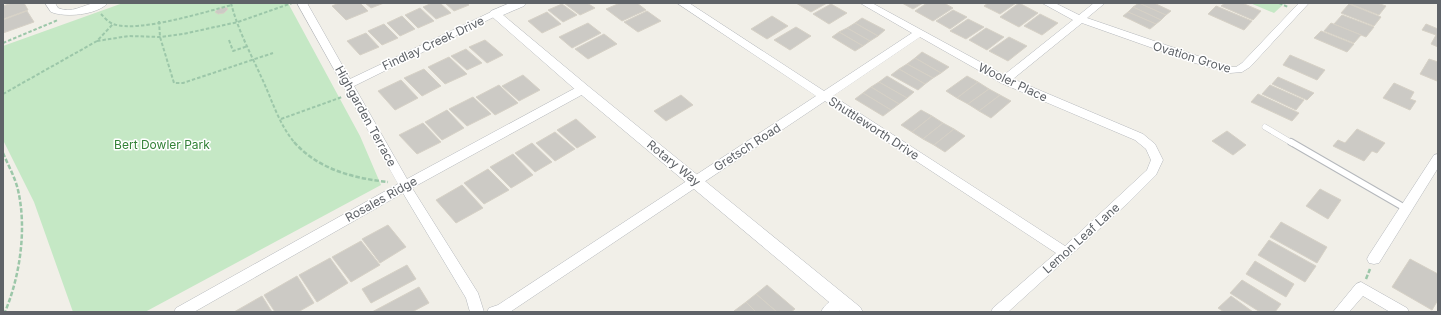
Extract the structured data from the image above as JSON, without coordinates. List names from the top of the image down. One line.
{"streets":{"street":["Findlay Creek Drive","Ovation Grove","Wooler Place","Highgarden Terrace","Shuttleworth Drive","Gretsch Road","Rotary Way","Rosales Ridge","Lemon Leaf Lane"]},"crossings":[["Findlay Creek Drive","Highgarden Terrace"],["Findlay Creek Drive","Rotary Way"],["Wooler Place","Gretsch Road"],["Wooler Place","Lemon Leaf Lane"],["Highgarden Terrace","Rosales Ridge"],["Shuttleworth Drive","Gretsch Road"],["Shuttleworth Drive","Lemon Leaf Lane"],["Gretsch Road","Rotary Way"],["Rotary Way","Rosales Ridge"]],"parks":["Bert Dowler Park"]}
